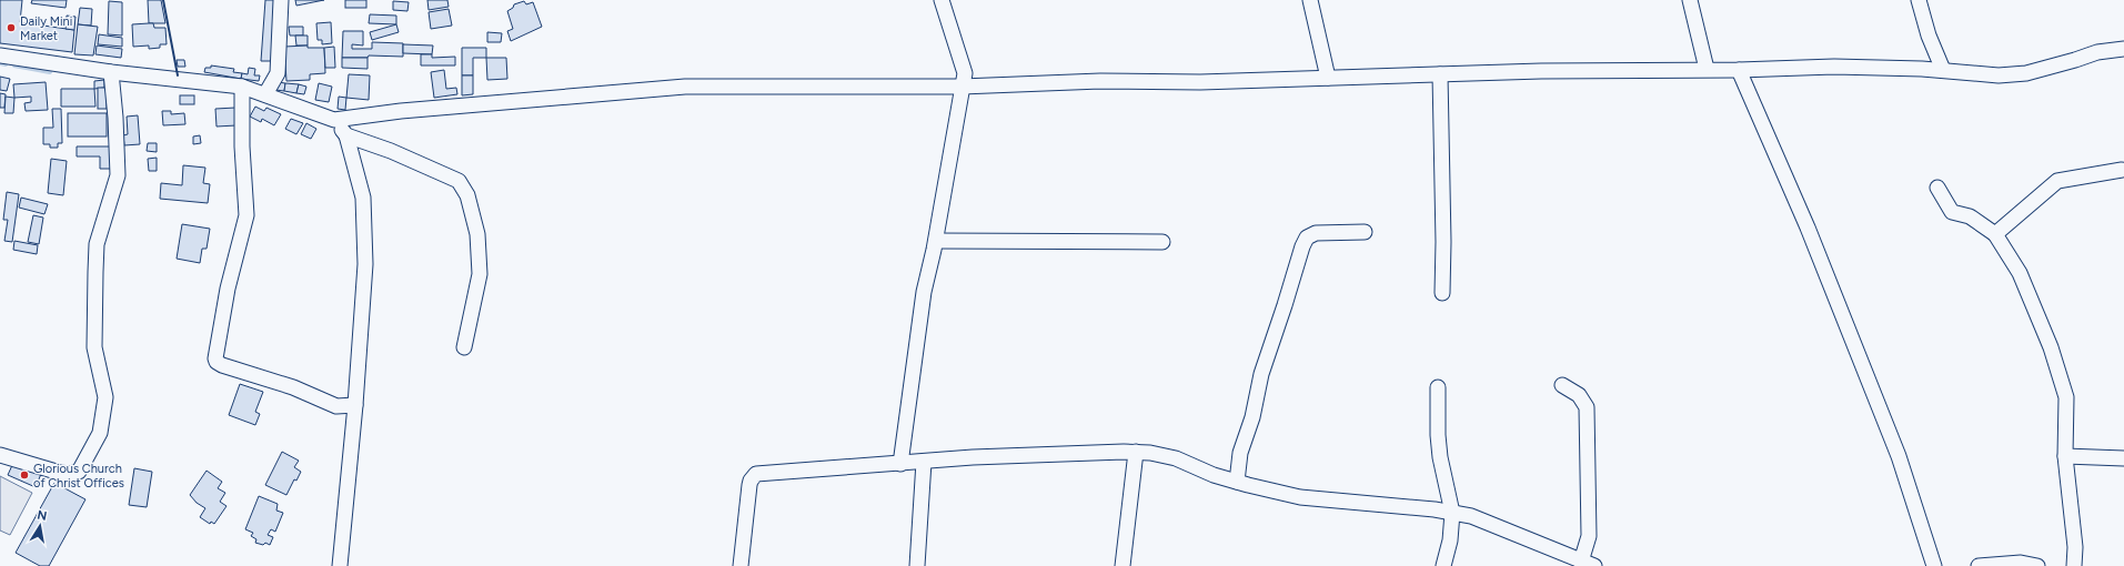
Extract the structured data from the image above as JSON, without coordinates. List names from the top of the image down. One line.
{"places":["Daily Mini Market","Glorious Church of Christ Offices"],"north":"top"}
